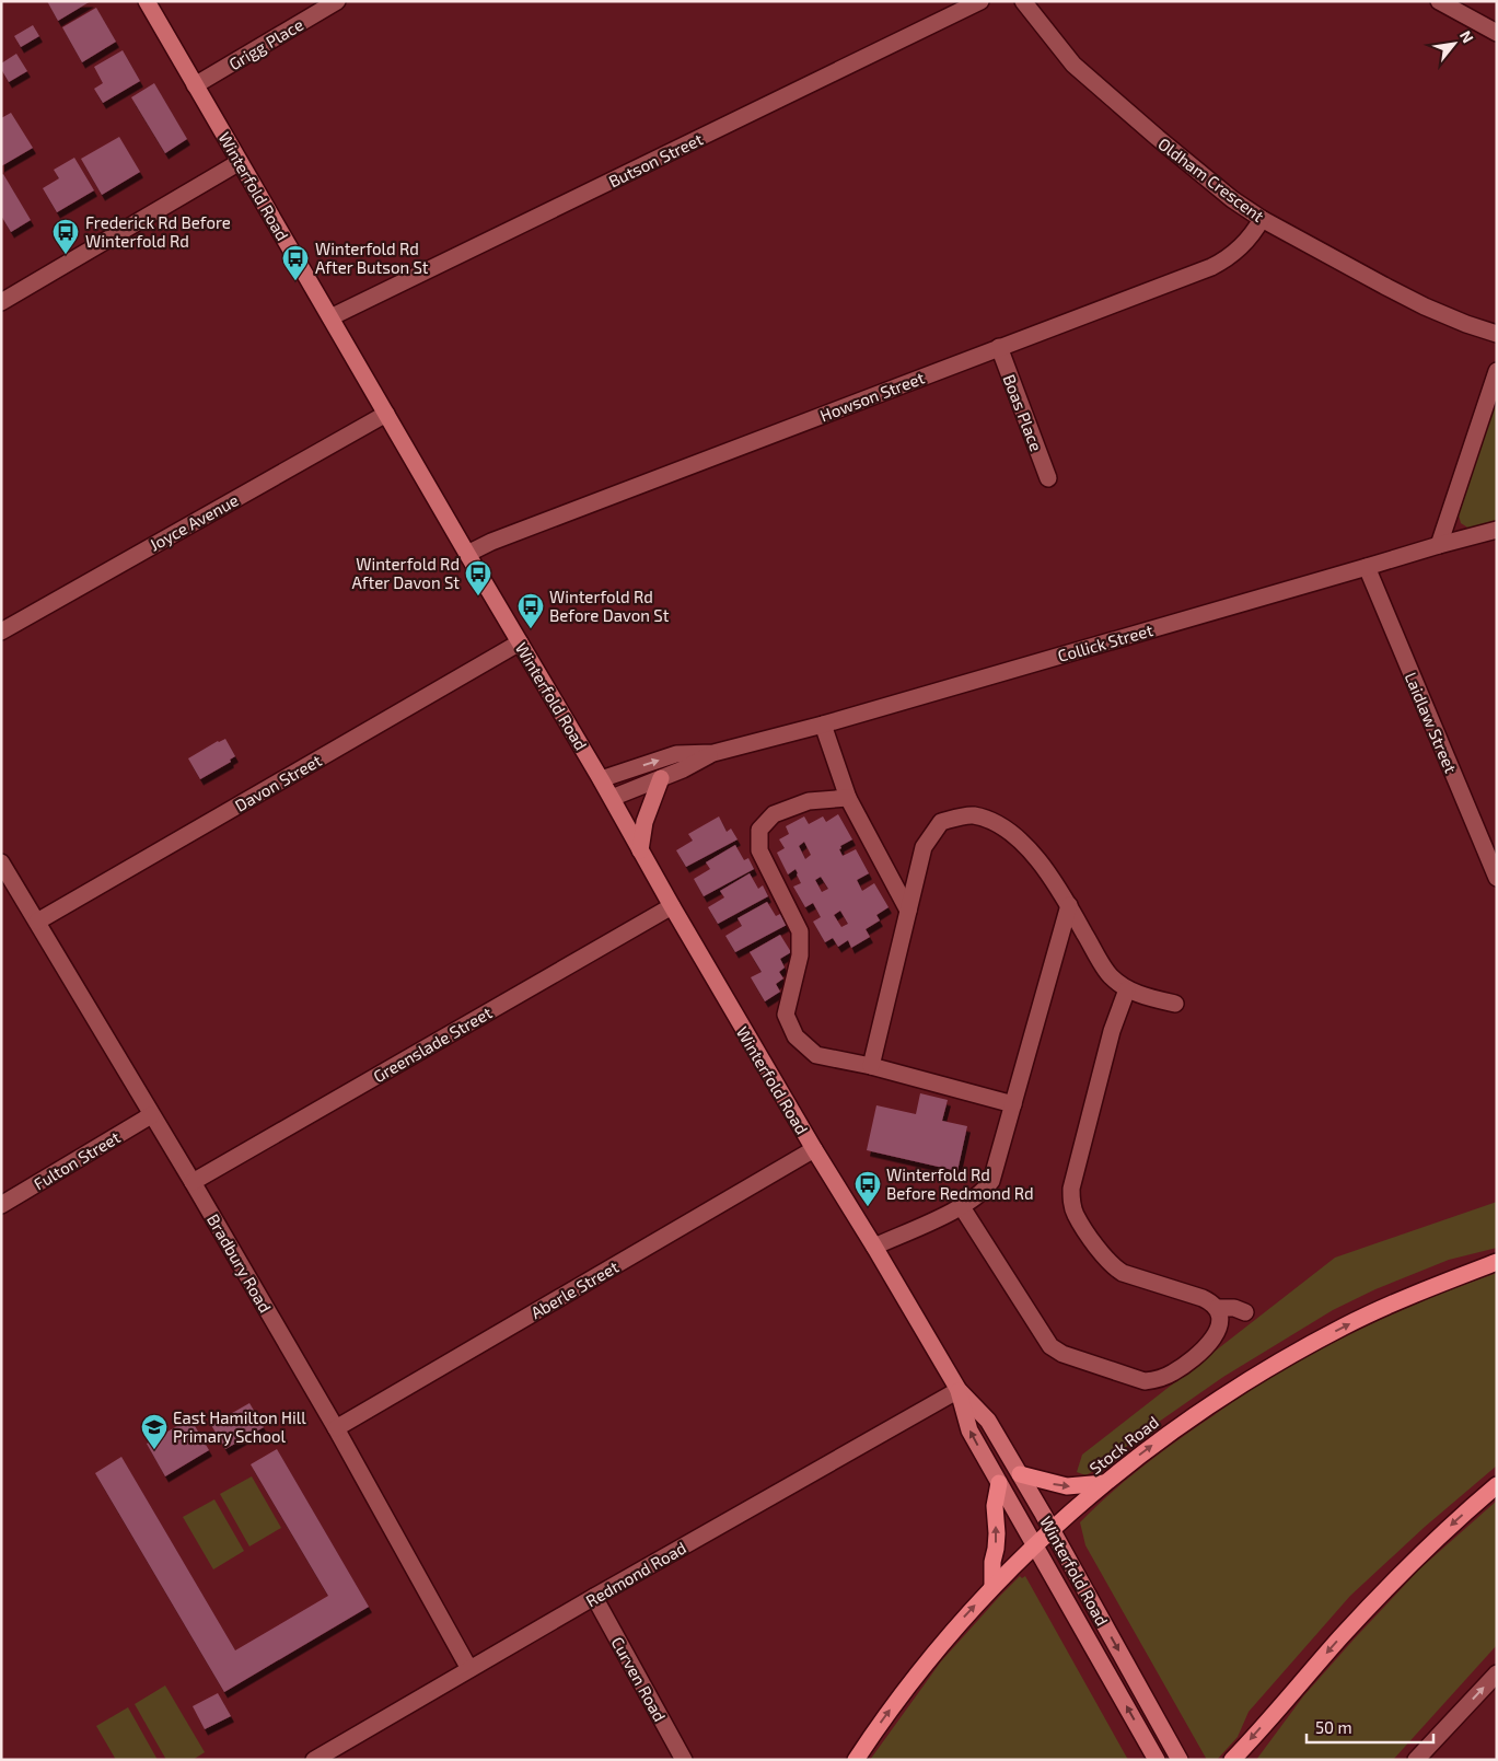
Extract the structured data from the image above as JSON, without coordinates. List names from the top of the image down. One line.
{"streets":{"highway":["Stock Road"],"main road":["Winterfold Road"],"street":["Grigg Place","Butson Street","Oldham Crescent","Howson Street","Boas Place","Joyce Avenue","Collick Street","Laidlaw Street","Davon Street","Greenslade Street","Fulton Street","Bradbury Road","Aberle Street","Redmond Road","Curven Road"]},"crossings":[["Grigg Place","Winterfold Road"],["Butson Street","Winterfold Road"],["Oldham Crescent","Howson Street"],["Winterfold Road","Howson Street"],["Winterfold Road","Joyce Avenue"],["Winterfold Road","Collick Street"],["Winterfold Road","Davon Street"],["Winterfold Road","Greenslade Street"],["Winterfold Road","Aberle Street"],["Winterfold Road","Stock Road"],["Winterfold Road","Redmond Road"],["Howson Street","Boas Place"],["Collick Street","Laidlaw Street"],["Davon Street","Bradbury Road"],["Greenslade Street","Bradbury Road"],["Fulton Street","Bradbury Road"],["Bradbury Road","Aberle Street"],["Bradbury Road","Redmond Road"],["Redmond Road","Curven Road"]],"one_way":["Stock Road"],"places":{"bus stop":["Frederick Rd Before Winterfold Rd","Winterfold Rd After Butson St","Winterfold Rd After Davon St","Winterfold Rd Before Davon St","Winterfold Rd Before Redmond Rd"],"school or university":["East Hamilton Hill Primary School"]},"scale_bar":"50 m","north":"top right"}
